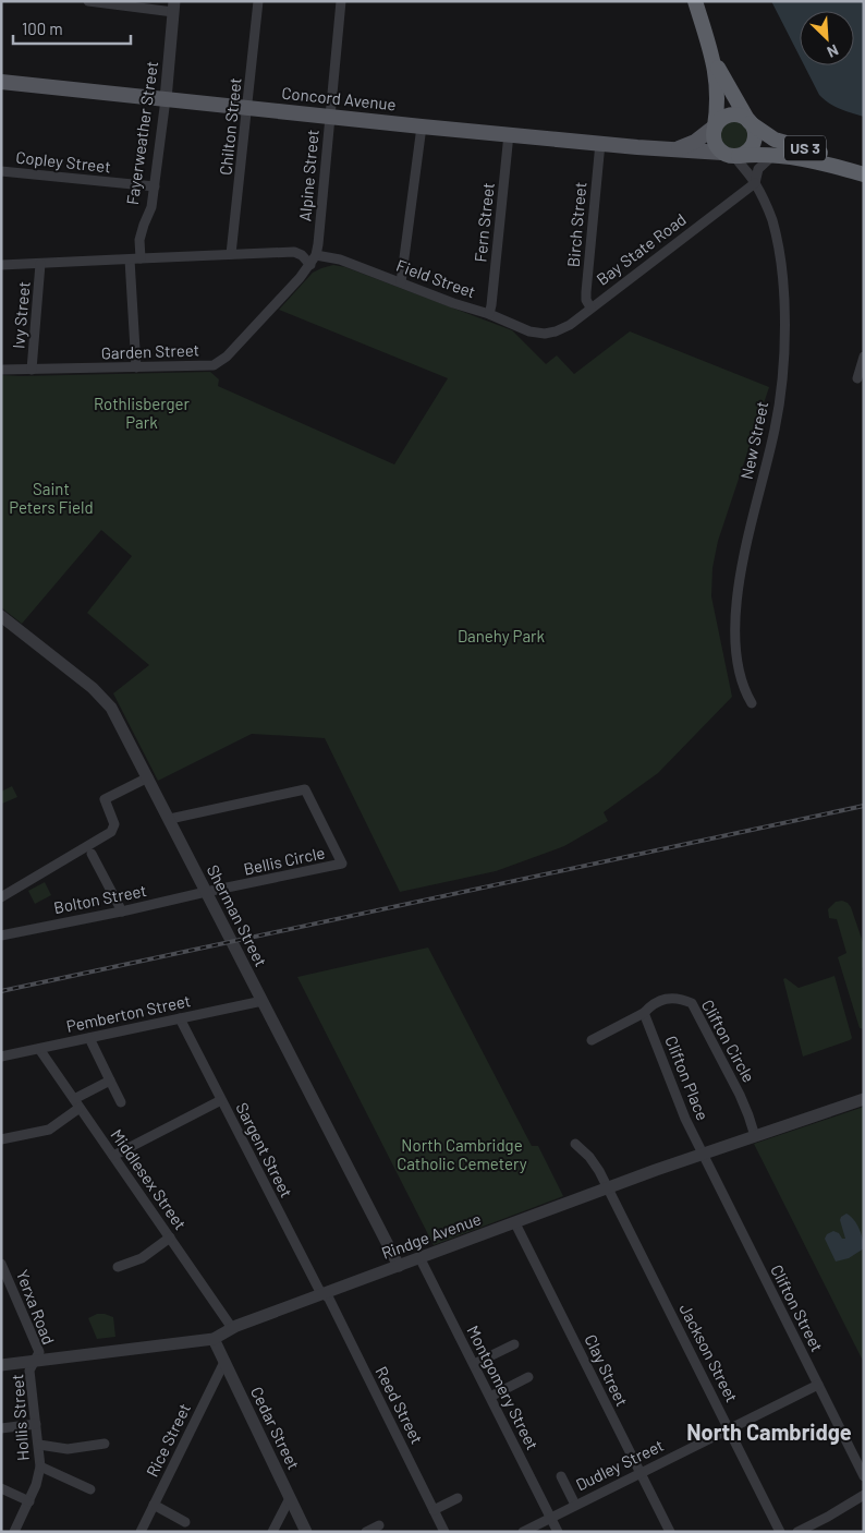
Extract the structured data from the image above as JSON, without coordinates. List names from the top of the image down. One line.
{"streets":{"highway":["Concord Avenue","US 3"],"street":["Chilton Street","Fayerweather Street","Copley Street","Alpine Street","Fern Street","Birch Street","Bay State Road","Field Street","Ivy Street","Garden Street","New Street","Bellis Circle","Bolton Street","Sherman Street","Pemberton Street","Clifton Circle","Clifton Place","Sargent Street","Middlesex Street","Rindge Avenue","Yerxa Road","Clifton Street","Jackson Street","Clay Street","Montgomery Street","Reed Street","Hollis Street","Cedar Street","Rice Street","Dudley Street"]},"crossings":[["Concord Avenue","Chilton Street"],["Concord Avenue","Fayerweather Street"],["Concord Avenue","US 3"],["Concord Avenue","Alpine Street"],["Concord Avenue","Fern Street"],["Concord Avenue","Birch Street"],["Concord Avenue","New Street"],["Fayerweather Street","Copley Street"],["US 3","New Street"],["Alpine Street","Field Street"],["Alpine Street","Garden Street"],["Fern Street","Field Street"],["Birch Street","Bay State Road"],["Bay State Road","Field Street"],["Bay State Road","New Street"],["Field Street","Garden Street"],["Ivy Street","Garden Street"],["Bellis Circle","Bolton Street"],["Bellis Circle","Sherman Street"],["Bolton Street","Sherman Street"],["Sherman Street","Pemberton Street"],["Sherman Street","Rindge Avenue"],["Pemberton Street","Sargent Street"],["Pemberton Street","Middlesex Street"],["Clifton Circle","Clifton Place"],["Clifton Circle","Rindge Avenue"],["Clifton Place","Rindge Avenue"],["Clifton Place","Clifton Street"],["Sargent Street","Rindge Avenue"],["Sargent Street","Reed Street"],["Middlesex Street","Rindge Avenue"],["Rindge Avenue","Yerxa Road"],["Rindge Avenue","Clifton Street"],["Rindge Avenue","Jackson Street"],["Rindge Avenue","Clay Street"],["Rindge Avenue","Montgomery Street"],["Rindge Avenue","Reed Street"],["Rindge Avenue","Hollis Street"],["Rindge Avenue","Cedar Street"],["Yerxa Road","Hollis Street"],["Clifton Street","Dudley Street"],["Jackson Street","Dudley Street"],["Clay Street","Dudley Street"],["Montgomery Street","Dudley Street"],["Cedar Street","Rice Street"]],"districts":["North Cambridge"],"parks":["Rothlisberger Park","Saint Peters Field","Danehy Park","North Cambridge Catholic Cemetery"],"scale_bar":"100 m","north":"bottom right"}
